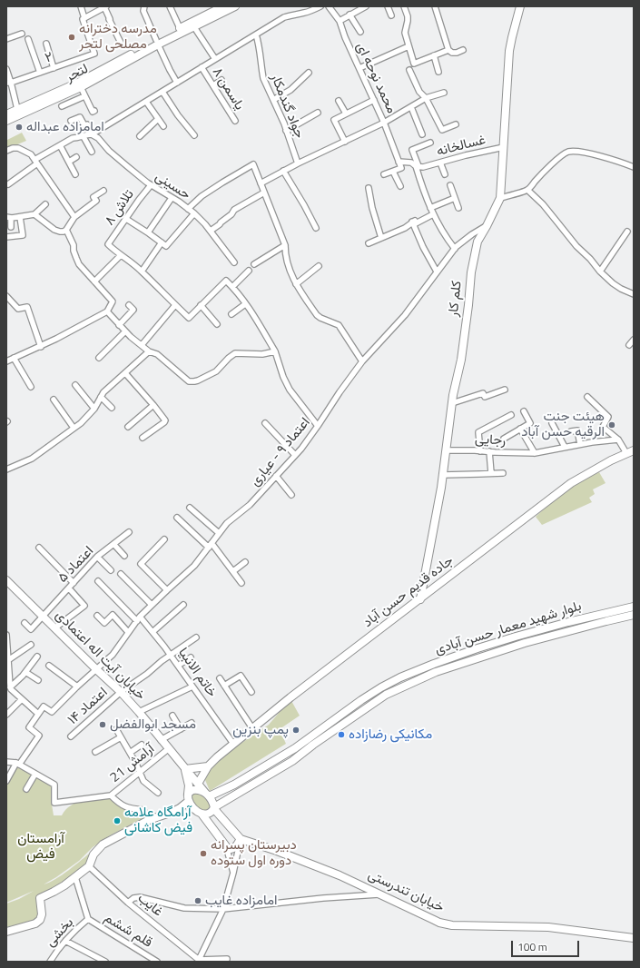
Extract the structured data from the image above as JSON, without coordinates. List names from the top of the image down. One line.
{"streets":{"street":["۲","لتحر","محمد نوحه ای","یاسمن ۸","جواد گندمکار","غسالخانه","حسینی","تلاش ۸","کلم کار","رجایی","اعتماد ۹ - عیاری","اعتماد ۵","جاده قدیم حسن آباد","بلوار شهید معمار حسن آبادی","خیابان آیت اله اعتمادی","خاتم الانبیا","اعتماد ۱۴","آرامش 21","خیابان تندرستی","غایب","قلم ششم","بخشی"]},"crossings":[["غسالخانه","کلم کار"],["حسینی","تلاش ۸"],["کلم کار","رجایی"],["کلم کار","اعتماد ۹ - عیاری"],["کلم کار","جاده قدیم حسن آباد"],["اعتماد ۹ - عیاری","خیابان آیت اله اعتمادی"],["اعتماد ۹ - عیاری","خاتم الانبیا"],["اعتماد ۵","خیابان آیت اله اعتمادی"],["جاده قدیم حسن آباد","خیابان آیت اله اعتمادی"],["جاده قدیم حسن آباد","خاتم الانبیا"],["بلوار شهید معمار حسن آبادی","خیابان آیت اله اعتمادی"],["خیابان آیت اله اعتمادی","اعتماد ۱۴"],["خیابان آیت اله اعتمادی","آرامش 21"],["خاتم الانبیا","اعتماد ۱۴"],["قلم ششم","بخشی"]],"parks":["آرامستان فیض"],"places":["مدرسه دخترانه مصلحی لتحر","امامزاده عبداله","هیئت جنت الرقیه حسن آباد","مسجد ابوالفضل","پمپ بنزین","مکانیکی رضازاده","آرامگاه علامه فیض کاشانی","دبیرستان پسرانه دوره اول ستوده","امامزاده غایب"],"scale_bar":"100 m"}
